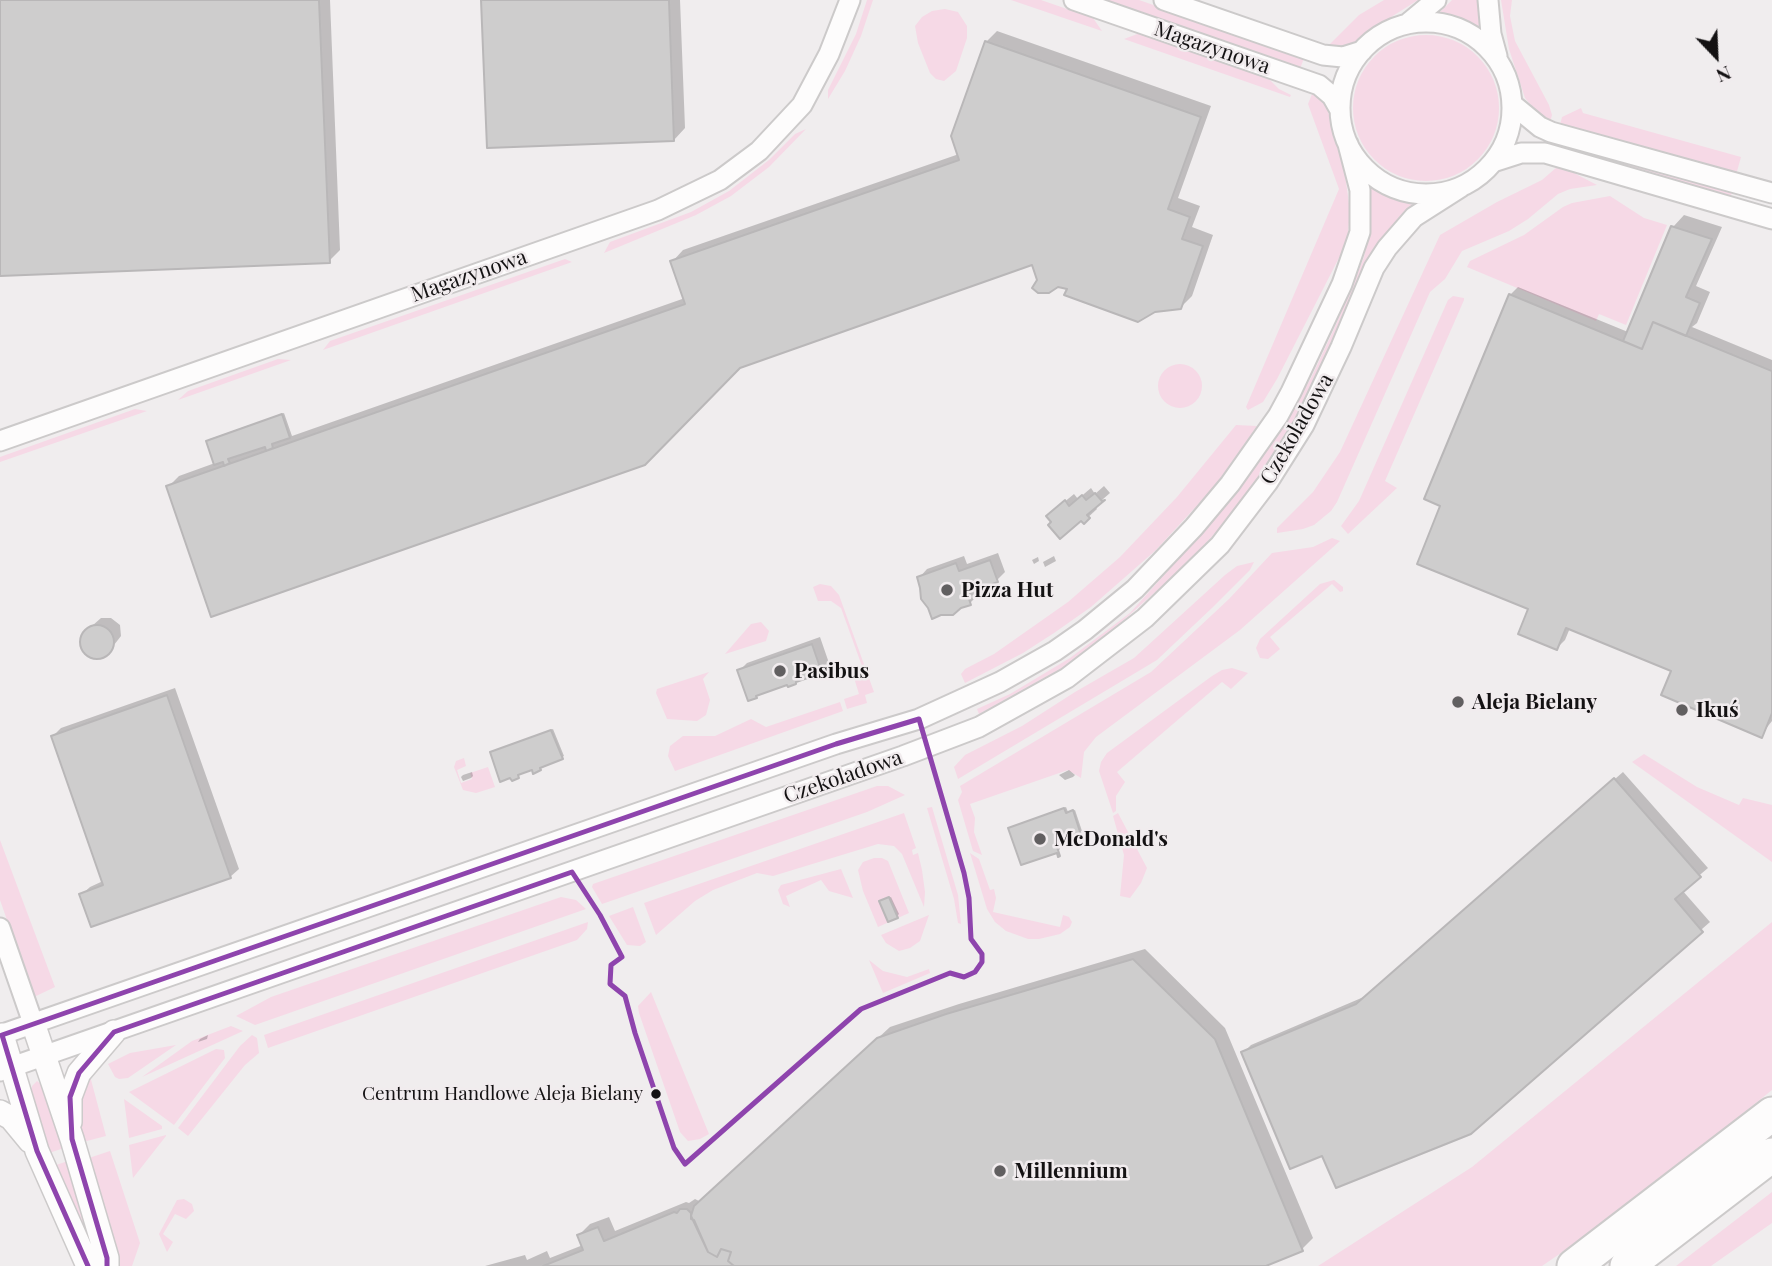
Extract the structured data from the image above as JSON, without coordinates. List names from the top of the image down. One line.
{"streets":{"street":["Magazynowa","Czekoladowa"]},"crossings":[["Magazynowa","Czekoladowa"]],"places":["Pizza Hut","Pasibus","Aleja Bielany","Ikuś","McDonald's","Centrum Handlowe Aleja Bielany","Millennium"],"north":"bottom right"}
